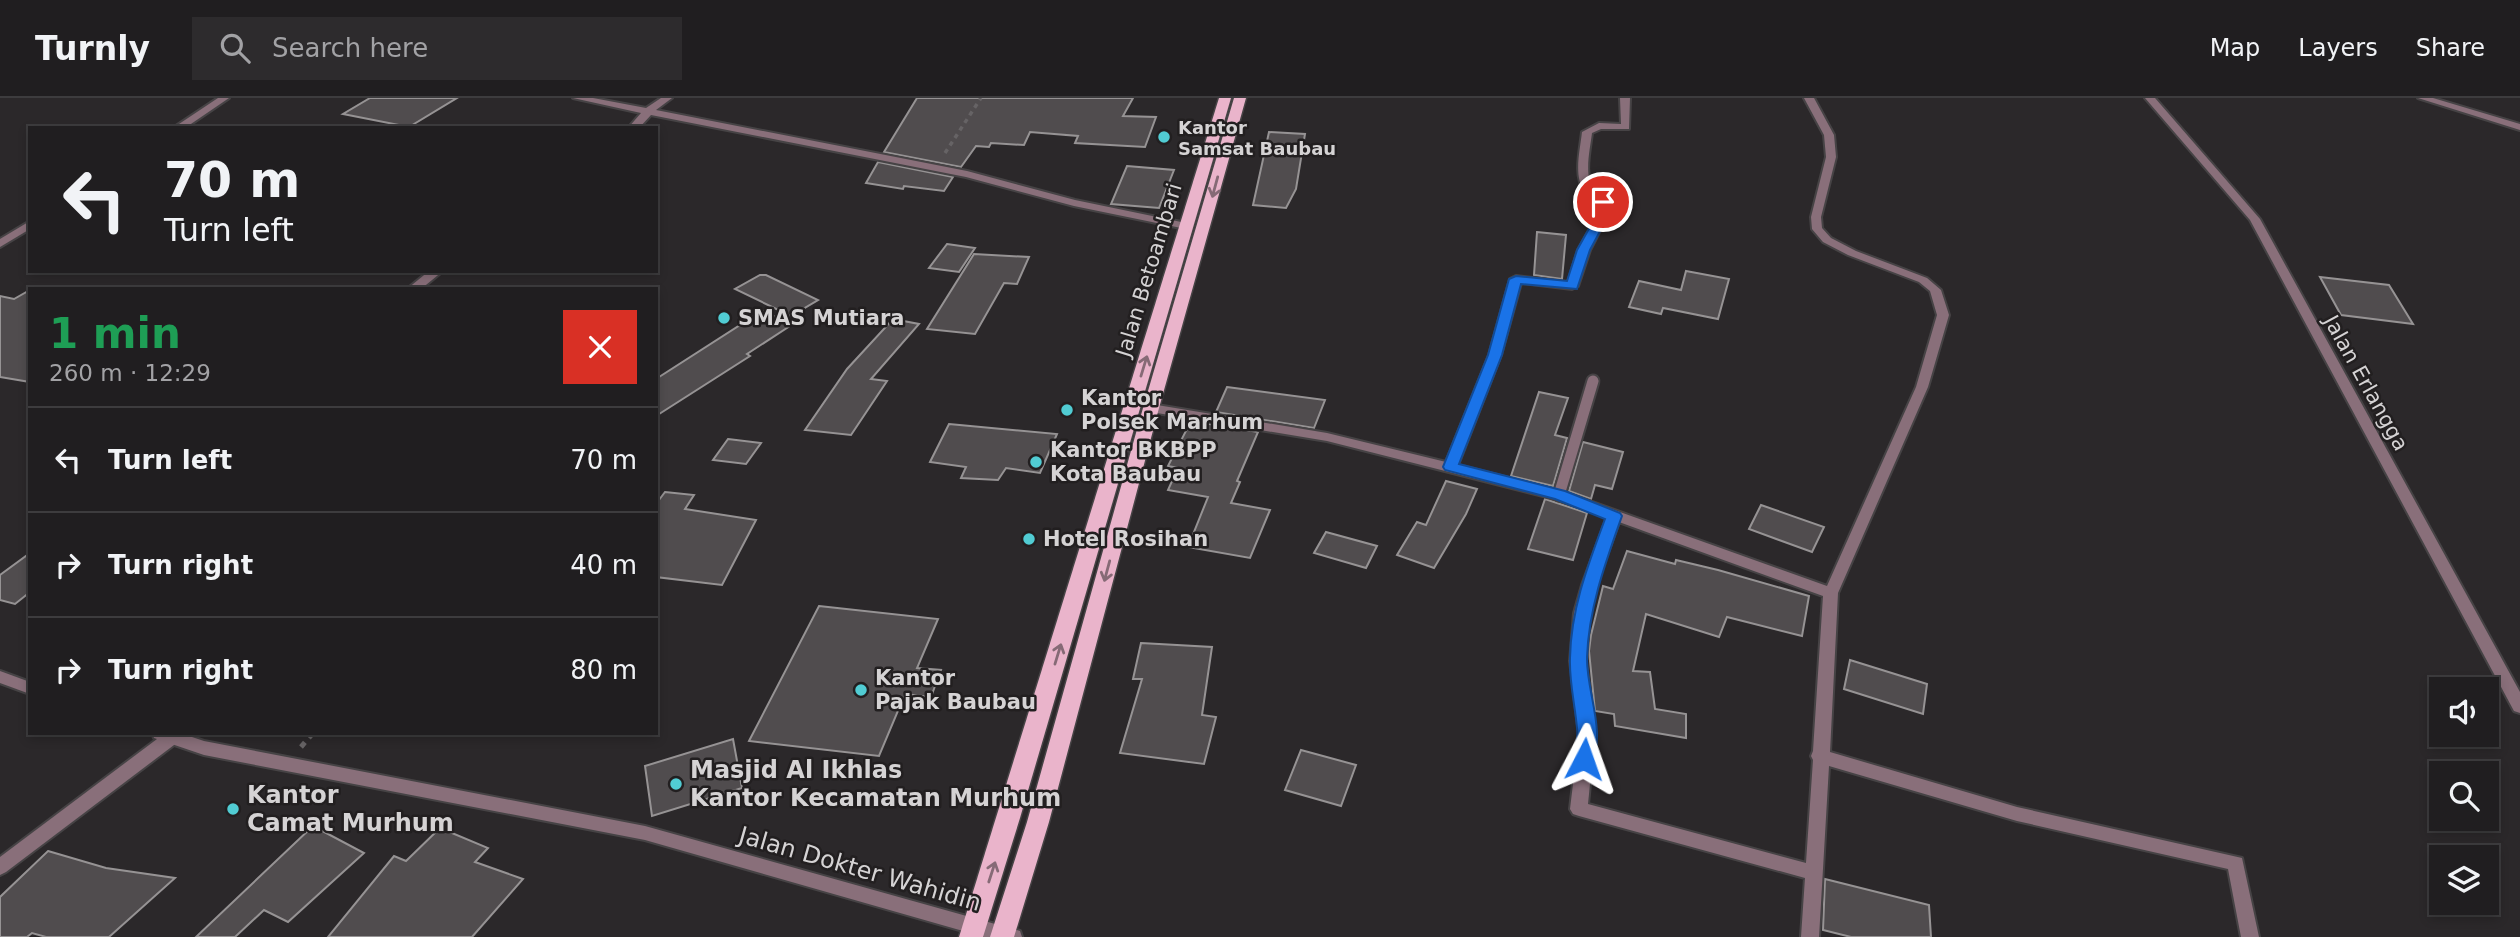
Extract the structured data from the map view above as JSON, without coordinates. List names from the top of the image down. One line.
{"streets":{"main road":["Jalan Betoambari"],"street":["Jalan Erlangga","Jalan Dokter Wahidin"]},"crossings":[["Jalan Betoambari","Jalan Dokter Wahidin"]],"places":["Kantor Samsat Baubau","SMAS Mutiara","Kantor Polsek Marhum","Kantor BKBPP Kota Baubau","Hotel Rosihan","Kantor Pajak Baubau","Masjid Al Ikhlas Kantor Kecamatan Murhum","Kantor Camat Murhum"],"page":{"header":"Turnly","search":"Search here","nav":["Map","Layers","Share"],"turn":["70 m","Turn left"],"heading":["1 min","260 m · 12:29"],"list":[{"name":"Turn left","value":"70 m"},{"name":"Turn right","value":"40 m"},{"name":"Turn right","value":"80 m"}]}}
